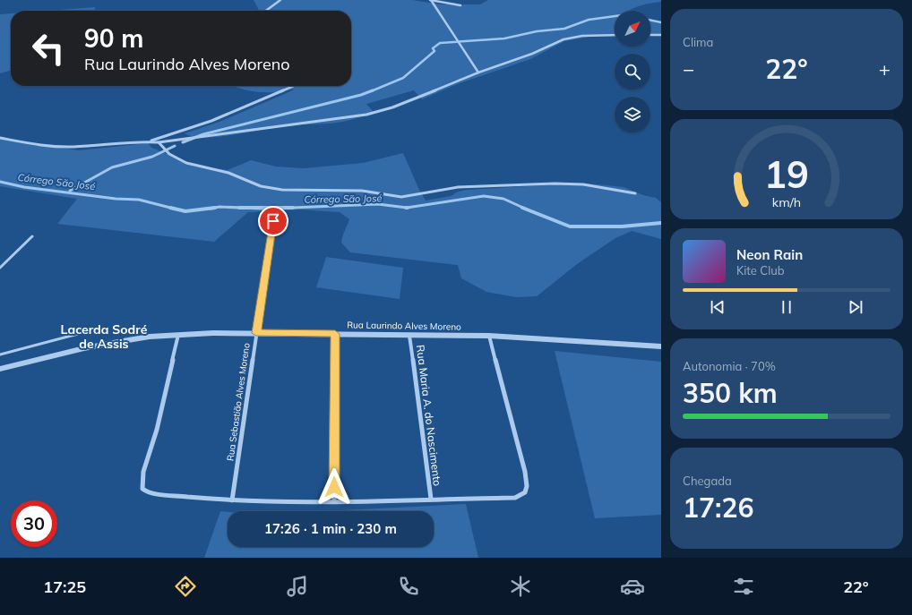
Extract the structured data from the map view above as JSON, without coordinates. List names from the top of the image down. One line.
{"streets":{"street":["Rua Laurindo Alves Moreno","Rua Sebastião Alves Moreno","Rua Maria A. do Nascimento"]},"crossings":[["Rua Laurindo Alves Moreno","Rua Sebastião Alves Moreno"],["Rua Laurindo Alves Moreno","Rua Maria A. do Nascimento"]],"districts":["Lacerda Sodré de Assis"],"water":["Córrego São José"],"north":"top right","page":{"tile":["Clima",["Autonomia · 70%","350 km"],["Chegada","17:26"]],"turn":["90 m","Rua Laurindo Alves Moreno"],"heat":["−","22°","+"],"song":["Neon Rain","Kite Club"],"limit":"30","trip":"17:26 · 1 min · 230 m","tabs":["17:25","22°"],"gauge":["19","km/h"]}}
